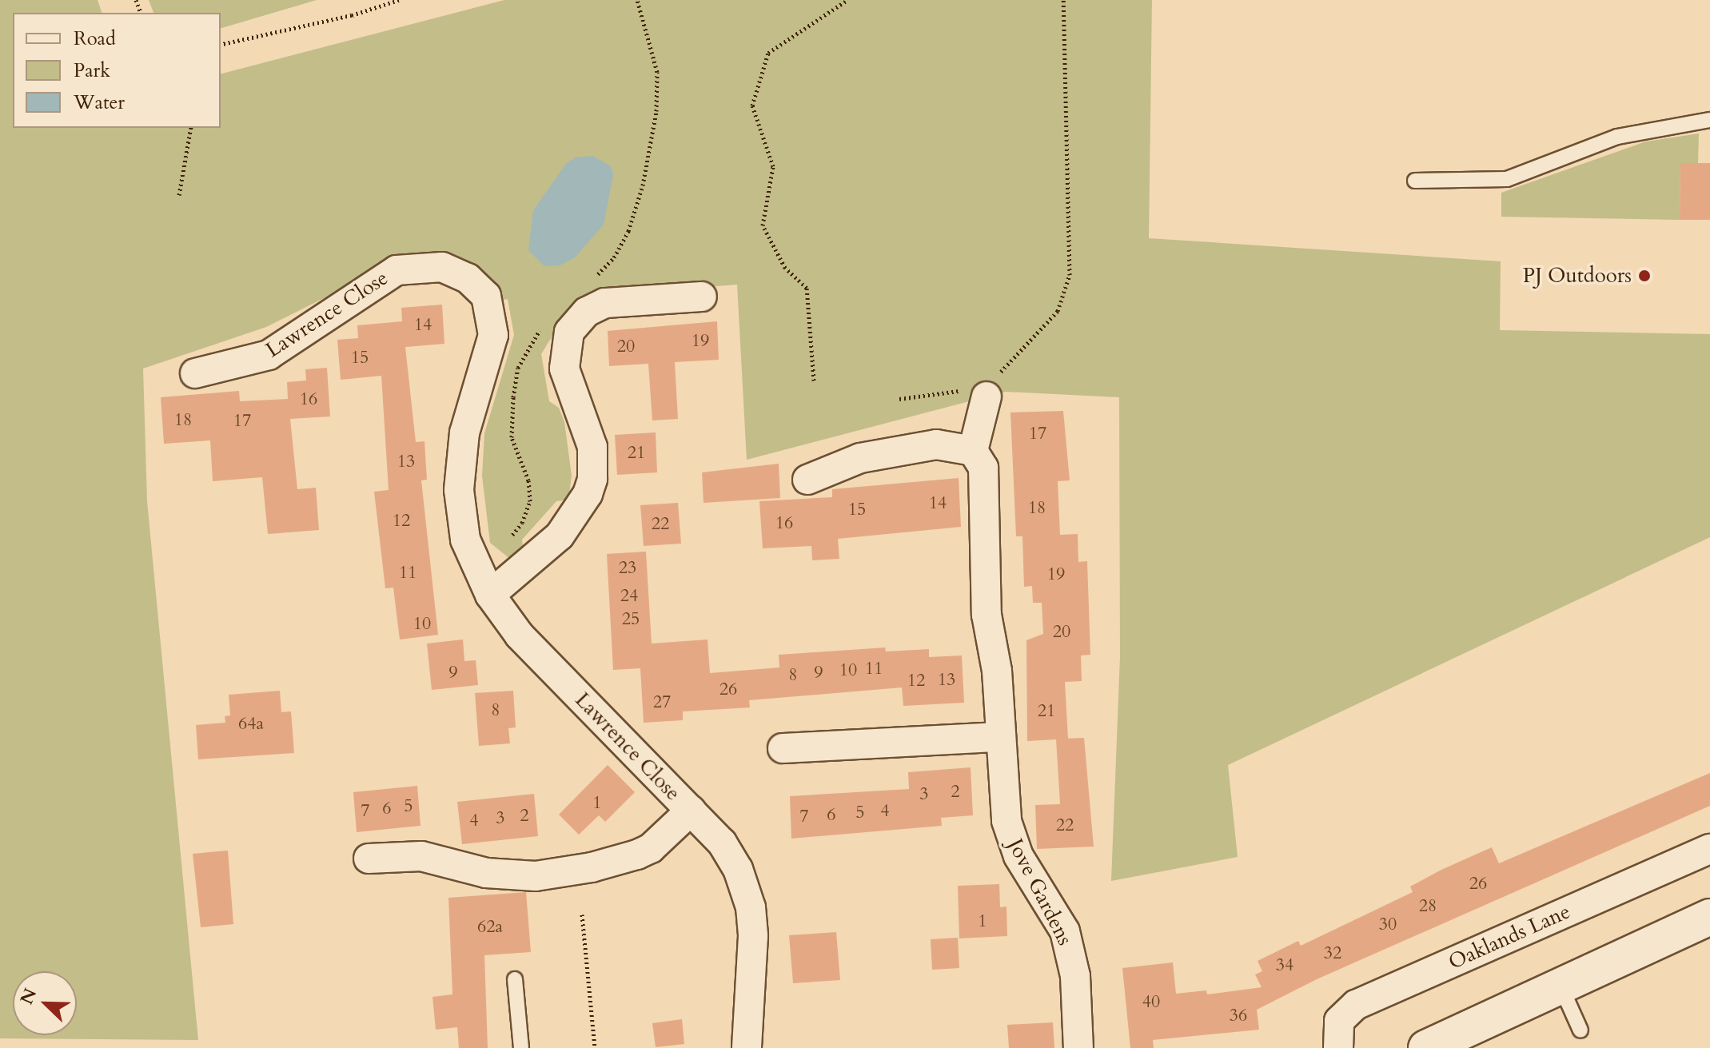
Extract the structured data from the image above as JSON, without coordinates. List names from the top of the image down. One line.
{"streets":{"street":["Lawrence Close","Jove Gardens","Oaklands Lane"]},"places":["PJ Outdoors"],"house_numbers":["14","19","20","15","16","18","17","17","21","13","14","18","15","12","16","22","23","11","19","24","25","10","20","11","10","9","9","8","13","12","26","27","8","21","64a","2","3","1","5","6","7","4","5","6","2","7","3","4","22","26","28","1","30","62a","32","34","40","36"],"legend":["Road","Park","Water"],"north":"top left"}
